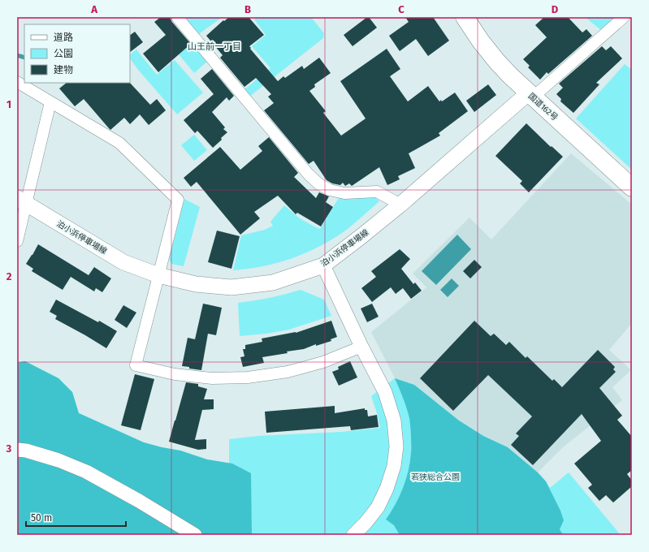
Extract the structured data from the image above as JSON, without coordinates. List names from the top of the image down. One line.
{"streets":{"highway":["国道162号"],"main road":["泊小浜停車場線"]},"crossings":[["国道162号","泊小浜停車場線"]],"districts":["山王前一丁目"],"parks":["若狭総合公園"],"legend":["道路","公園","建物"],"scale_bar":"50 m","grid":{"columns":["A","B","C","D"],"rows":["1","2","3"]}}
